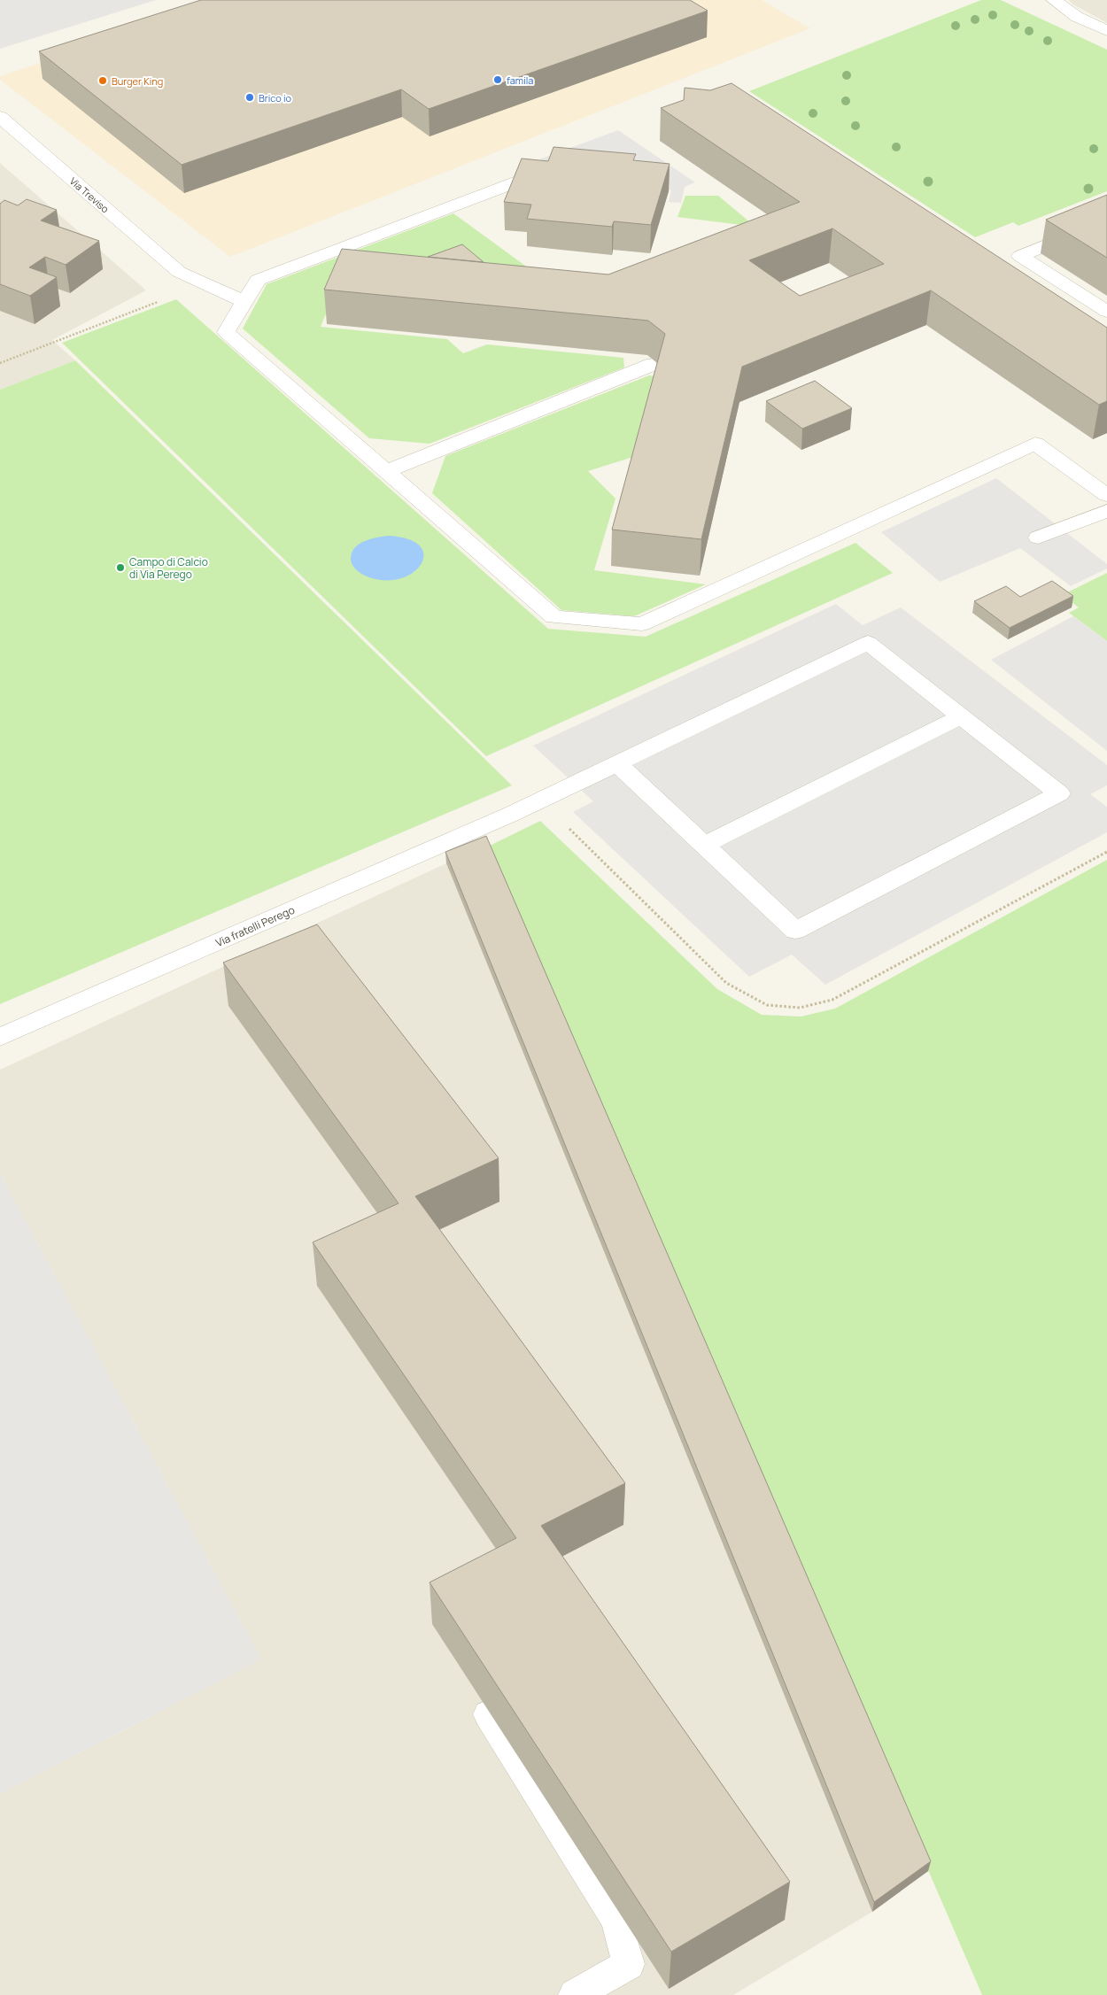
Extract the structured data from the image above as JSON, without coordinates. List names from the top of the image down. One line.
{"streets":{"street":["Via Treviso","Via fratelli Perego"]},"places":["famila","Burger King","Brico io","Campo di Calcio di Via Perego"]}
